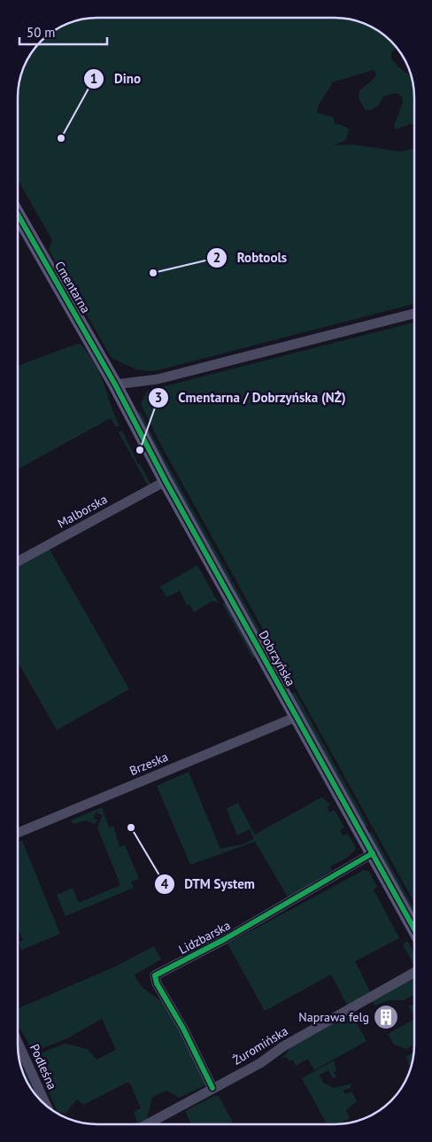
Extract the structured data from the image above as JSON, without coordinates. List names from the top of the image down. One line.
{"streets":{"street":["Cmentarna","Malborska","Dobrzyńska","Brzeska","Lidzbarska","Żuromińska","Podleśna"]},"crossings":[["Cmentarna","Dobrzyńska"],["Malborska","Dobrzyńska"],["Dobrzyńska","Brzeska"],["Dobrzyńska","Lidzbarska"],["Lidzbarska","Żuromińska"]],"places":{"other":["Dino","Robtools","Cmentarna / Dobrzyńska (NŻ)","DTM System"],"building":["Naprawa felg"]},"scale_bar":"50 m"}
